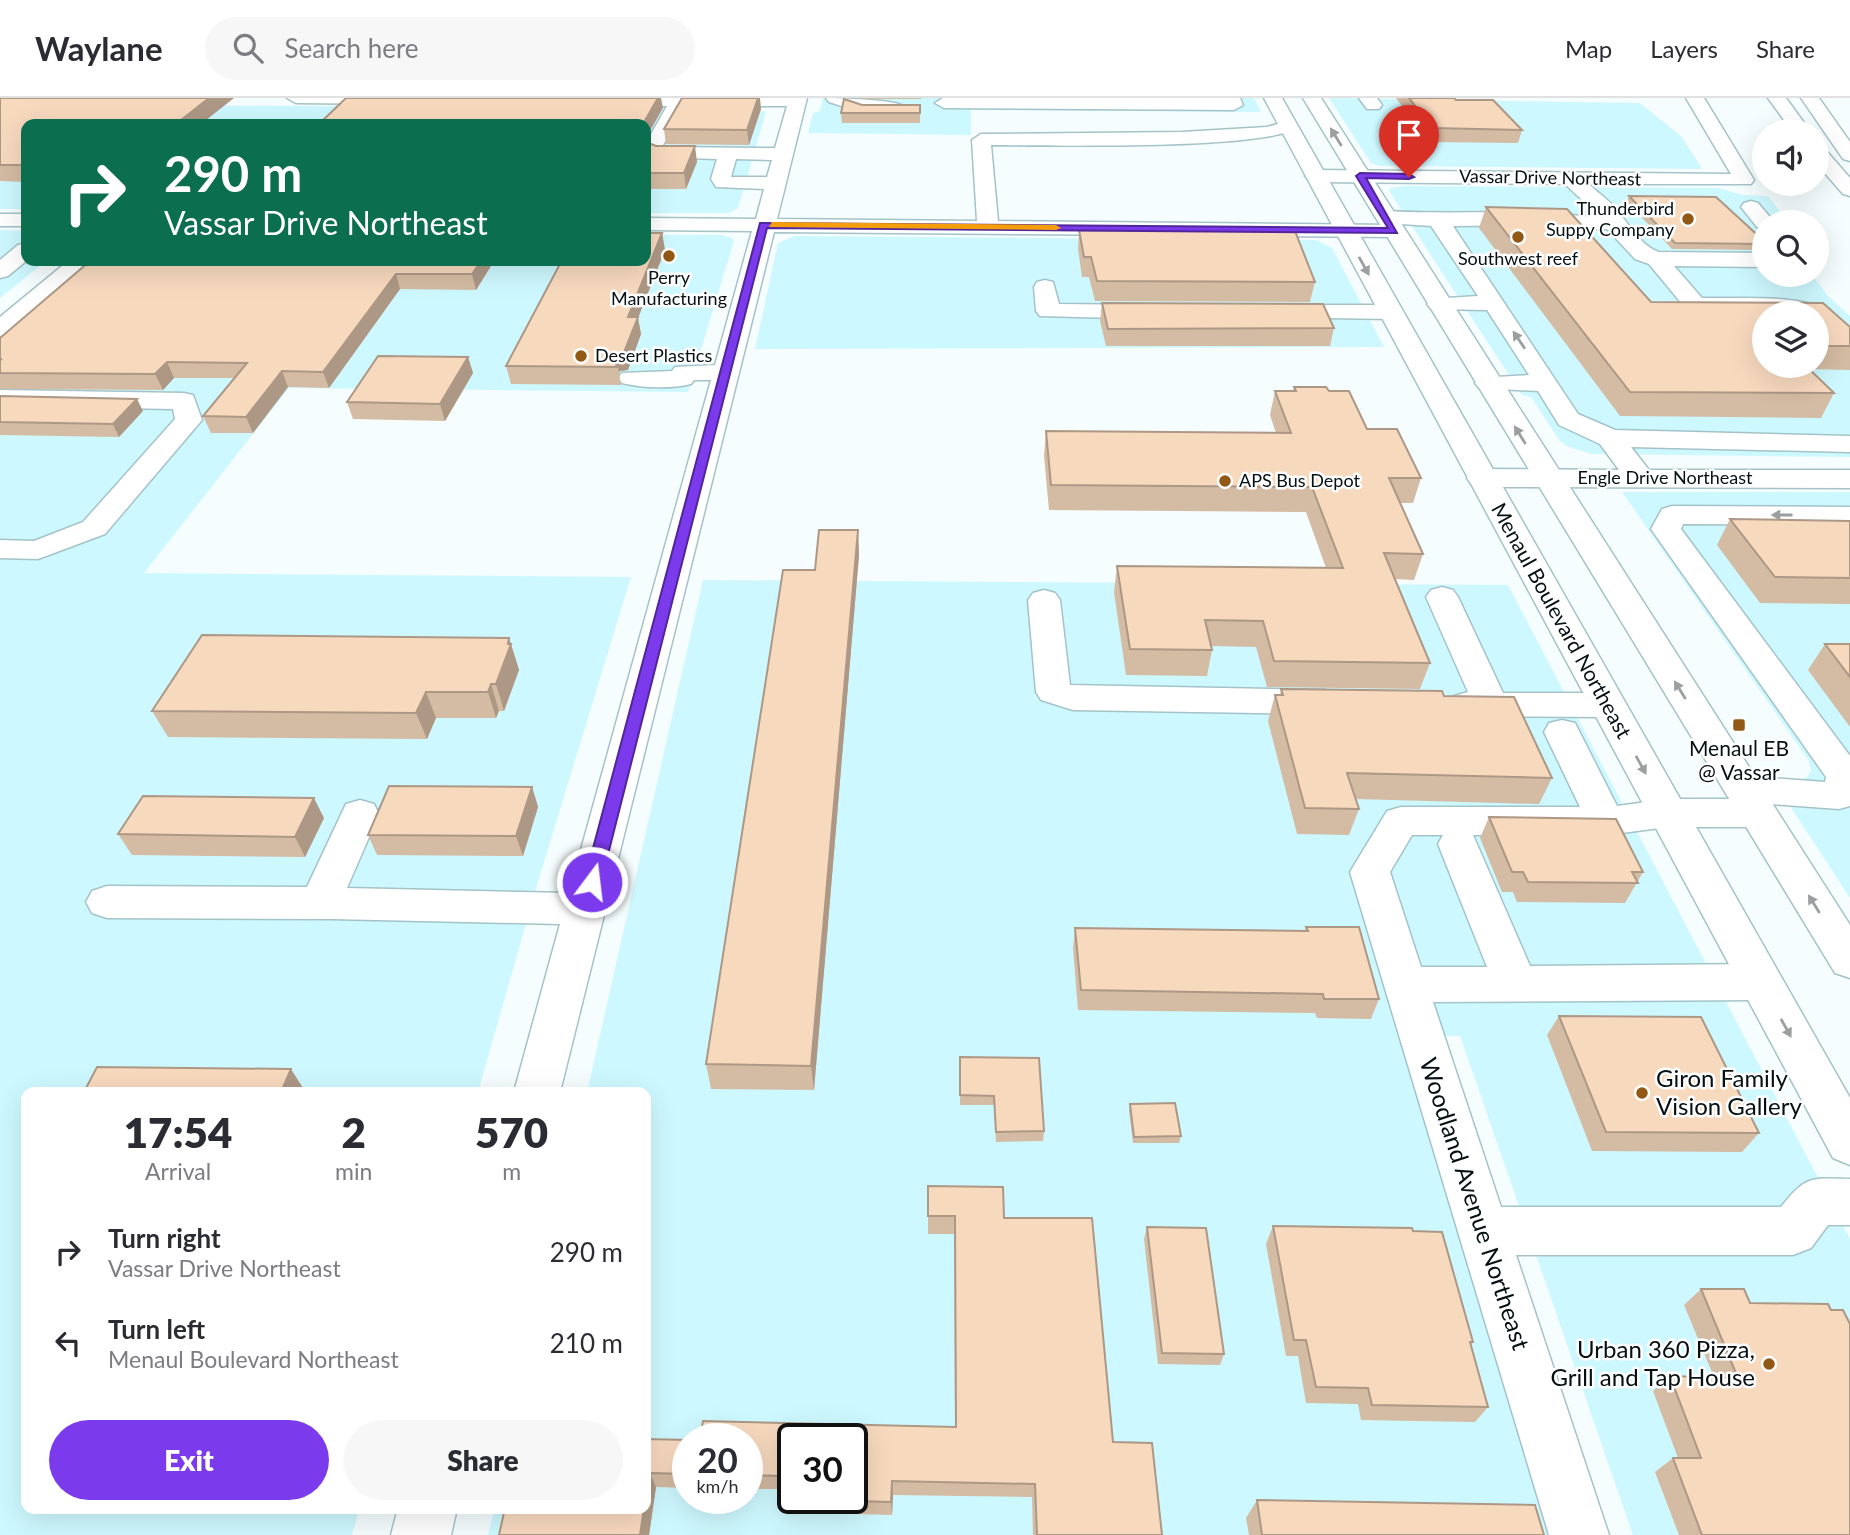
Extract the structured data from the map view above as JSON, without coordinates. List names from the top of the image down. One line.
{"streets":{"main road":["Vassar Drive Northeast","Engle Drive Northeast","Menaul Boulevard Northeast","Woodland Avenue Northeast"]},"crossings":[["Vassar Drive Northeast","Menaul Boulevard Northeast"],["Engle Drive Northeast","Menaul Boulevard Northeast"]],"places":{"other":["Thunderbird Suppy Company","Southwest reef","Perry Manufacturing","Desert Plastics","APS Bus Depot","Giron Family Vision Gallery","Urban 360 Pizza, Grill and Tap House"],"transit":["Menaul EB @ Vassar"]},"page":{"header":"Waylane","search":"Search here","nav":["Map","Layers","Share"],"turn":["290 m","Vassar Drive Northeast"],"eta":["17:54","Arrival","2","min","570","m"],"list":[{"name":"Turn right","note":"Vassar Drive Northeast","value":"290 m"},{"name":"Turn left","note":"Menaul Boulevard Northeast","value":"210 m"}],"buttons":["Exit","Share"],"speed":"20 km/h","limit":"30"}}
